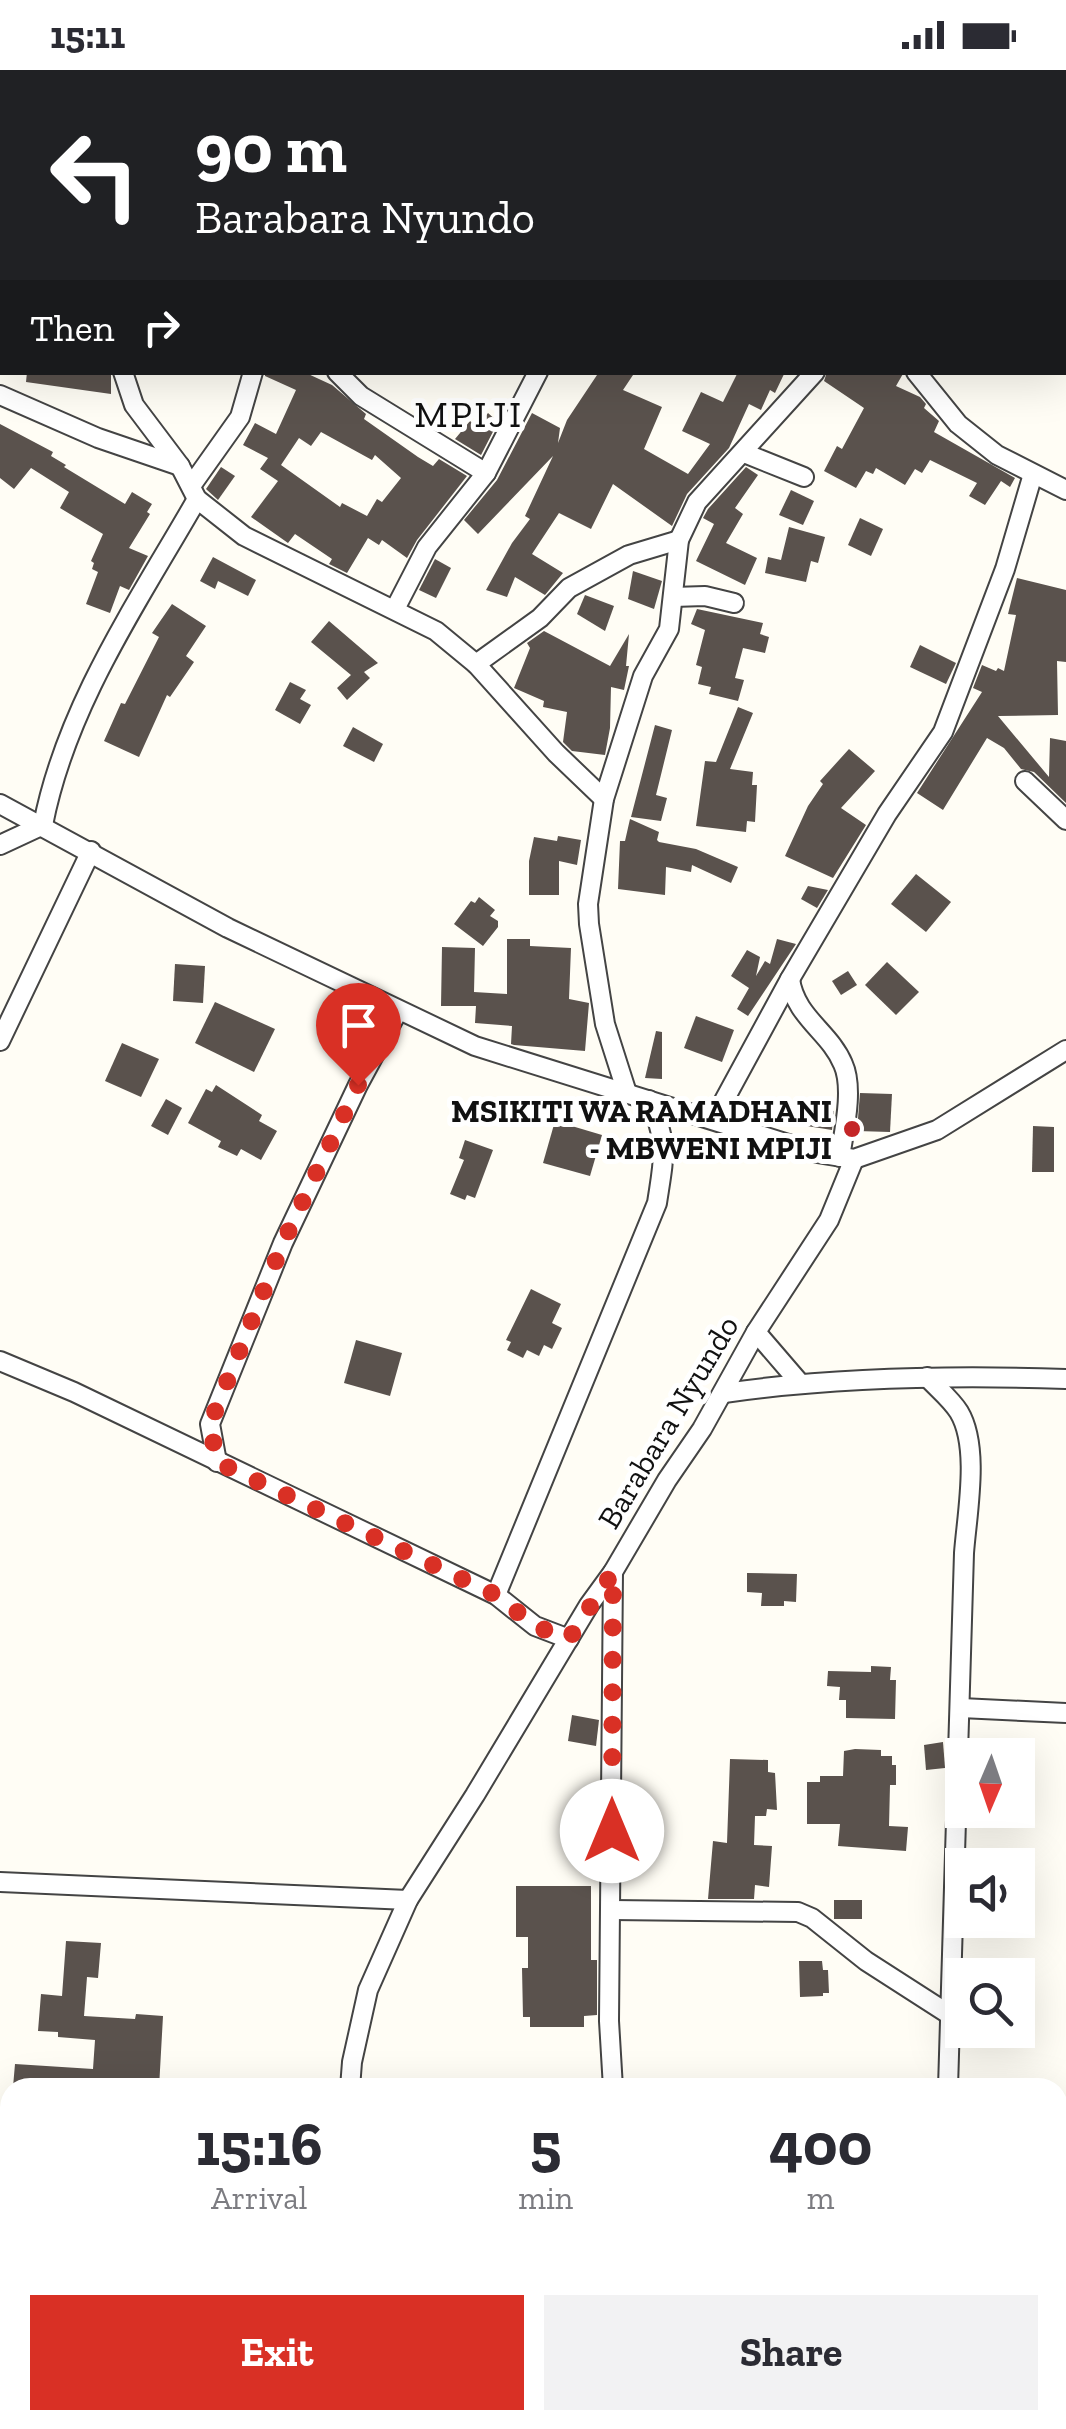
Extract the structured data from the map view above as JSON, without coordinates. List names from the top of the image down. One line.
{"streets":{"street":["Barabara Nyundo"]},"districts":["MPIJI"],"places":["MSIKITI WA RAMADHANI - MBWENI MPIJI"],"north":"bottom","page":{"status":"15:11","turn":["90 m","Barabara Nyundo"],"then":"Then","eta":["15:16","Arrival","5","min","400","m"],"buttons":["Exit","Share"]}}
